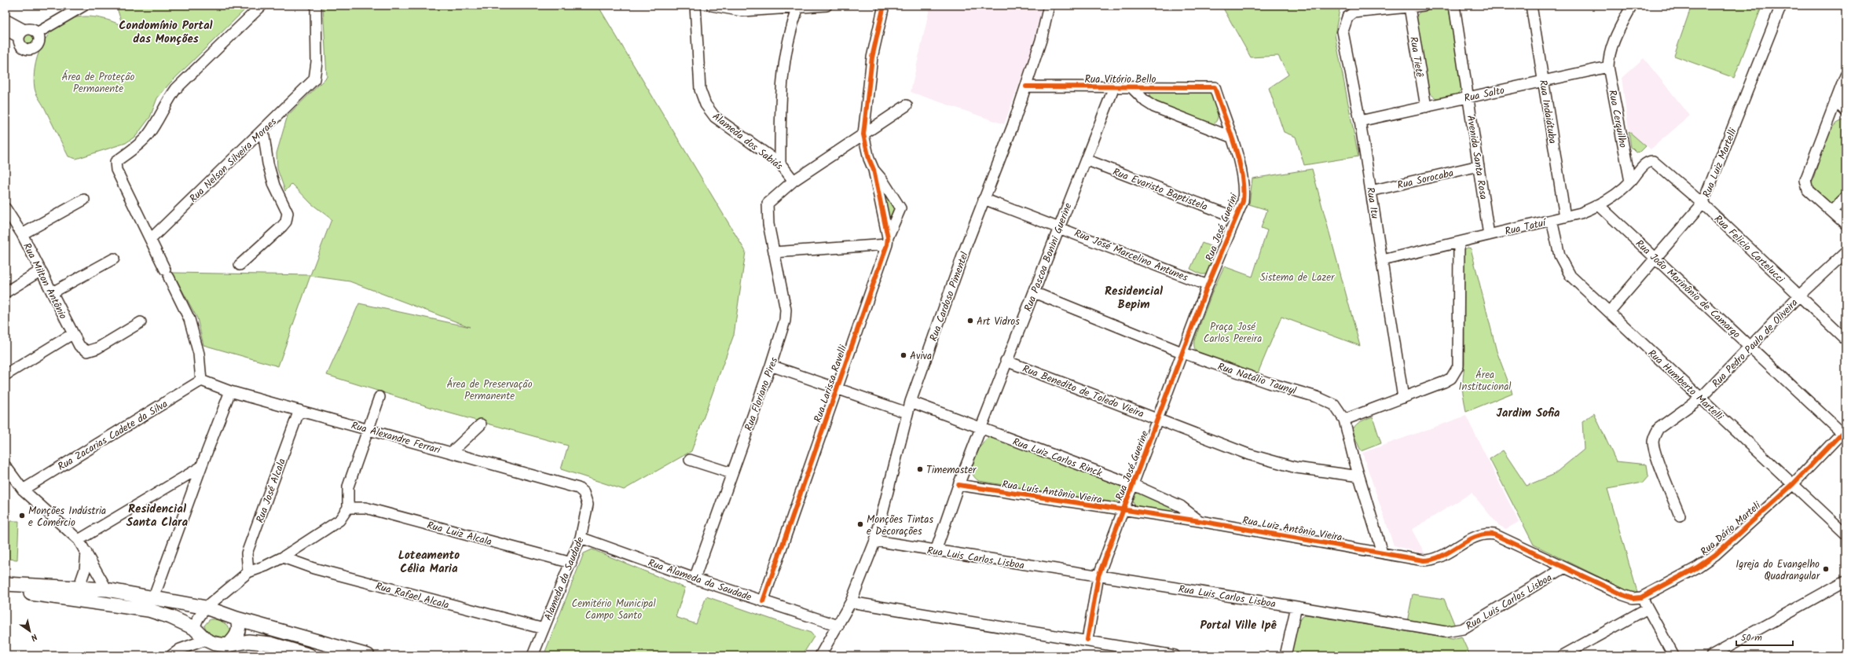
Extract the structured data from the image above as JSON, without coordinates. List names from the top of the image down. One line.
{"streets":{"street":["Rua Tietê","Rua Vitório Bello","Rua Salto","Rua Indaiátuba","Rua Cerquilho","Alameda dos Sabiás","Avenida Santa Rosa","Rua Nelson Silveira Moraes","Rua Luiz Martelli","Rua Sorocaba","Rua Evaristo Baptistela","Rua Itu","Rua Tatuí","Rua José Guerini","Rua Felicio Cartelucci","Rua José Marcelino Antunes","Rua Pascoa Bonini Guerine","Rua Milton Antônio","Rua João Marinônio de Camargo","Rua Cardoso Pimentel","Rua Pedro Paulo de Oliveira","Rua Natálio Taunyl","Rua Larissa Ravelli","Rua Humberto Martelli","Rua Benedito de Toledo Vieira","Rua Floriano Pires","Rua Zacarias Cadete da Silva","Rua Alexandre Ferrari","Rua Luiz Carlos Rinck","Rua José Guerine","Rua José Alcala","Rua Luís Antônio Vieira","Rua Luiz Antônio Vieira","Rua Dário Marteli","Rua Luiz Alcala","Rua Luis Carlos Lisboa","Alameda da Saudade","Rua Alameda da Saudade","Rua Rafael Alcala"]},"crossings":[["Rua Tietê","Rua Salto"],["Rua Tietê","Rua Itu"],["Rua Vitório Bello","Rua José Guerini"],["Rua Vitório Bello","Rua Pascoa Bonini Guerine"],["Rua Vitório Bello","Rua Cardoso Pimentel"],["Rua Salto","Rua Indaiátuba"],["Rua Salto","Rua Cerquilho"],["Rua Salto","Avenida Santa Rosa"],["Rua Salto","Rua Itu"],["Rua Indaiátuba","Rua Tatuí"],["Rua Cerquilho","Rua Tatuí"],["Rua Cerquilho","Rua Felicio Cartelucci"],["Alameda dos Sabiás","Rua Floriano Pires"],["Avenida Santa Rosa","Rua Sorocaba"],["Avenida Santa Rosa","Rua Tatuí"],["Rua Luiz Martelli","Rua Felicio Cartelucci"],["Rua Luiz Martelli","Rua João Marinônio de Camargo"],["Rua Luiz Martelli","Rua Humberto Martelli"],["Rua Sorocaba","Rua Itu"],["Rua Evaristo Baptistela","Rua José Guerini"],["Rua Evaristo Baptistela","Rua Pascoa Bonini Guerine"],["Rua Itu","Rua Tatuí"],["Rua Tatuí","Rua Felicio Cartelucci"],["Rua Tatuí","Rua João Marinônio de Camargo"],["Rua Tatuí","Rua Humberto Martelli"],["Rua José Guerini","Rua José Marcelino Antunes"],["Rua José Guerini","Rua Natálio Taunyl"],["Rua José Guerini","Rua José Guerine"],["Rua Felicio Cartelucci","Rua Pedro Paulo de Oliveira"],["Rua José Marcelino Antunes","Rua Pascoa Bonini Guerine"],["Rua José Marcelino Antunes","Rua Cardoso Pimentel"],["Rua Pascoa Bonini Guerine","Rua Natálio Taunyl"],["Rua Pascoa Bonini Guerine","Rua Benedito de Toledo Vieira"],["Rua Pascoa Bonini Guerine","Rua Luiz Carlos Rinck"],["Rua Pascoa Bonini Guerine","Rua Luís Antônio Vieira"],["Rua Pascoa Bonini Guerine","Rua Luis Carlos Lisboa"],["Rua João Marinônio de Camargo","Rua Pedro Paulo de Oliveira"],["Rua João Marinônio de Camargo","Rua Dário Marteli"],["Rua Cardoso Pimentel","Rua Luiz Carlos Rinck"],["Rua Cardoso Pimentel","Rua Luis Carlos Lisboa"],["Rua Cardoso Pimentel","Rua Alameda da Saudade"],["Rua Pedro Paulo de Oliveira","Rua Humberto Martelli"],["Rua Natálio Taunyl","Rua Benedito de Toledo Vieira"],["Rua Natálio Taunyl","Rua José Guerine"],["Rua Natálio Taunyl","Rua Luiz Antônio Vieira"],["Rua Larissa Ravelli","Rua Alameda da Saudade"],["Rua Humberto Martelli","Rua Dário Marteli"],["Rua Benedito de Toledo Vieira","Rua José Guerine"],["Rua Floriano Pires","Rua Alameda da Saudade"],["Rua Zacarias Cadete da Silva","Rua Alexandre Ferrari"],["Rua Alexandre Ferrari","Rua José Alcala"],["Rua Alexandre Ferrari","Alameda da Saudade"],["Rua Luiz Carlos Rinck","Rua José Guerine"],["Rua Luiz Carlos Rinck","Rua Luís Antônio Vieira"],["Rua Luiz Carlos Rinck","Rua Luiz Antônio Vieira"],["Rua José Guerine","Rua Luís Antônio Vieira"],["Rua José Guerine","Rua Luis Carlos Lisboa"],["Rua Luís Antônio Vieira","Rua Luiz Antônio Vieira"],["Rua Luiz Antônio Vieira","Rua Luis Carlos Lisboa"],["Rua Luiz Alcala","Alameda da Saudade"],["Alameda da Saudade","Rua Alameda da Saudade"],["Alameda da Saudade","Rua Rafael Alcala"]],"districts":["Condomínio Portal das Monções","Residencial Bepim","Jardim Sofia","Residencial Santa Clara","Loteamento Célia Maria","Portal Ville Ipê"],"parks":["Área de Proteção Permanente","Sistema de Lazer","Praça José Carlos Pereira","Área Institucional","Área de Preservação Permanente","Cemitério Municipal Campo Santo"],"places":["Art Vidros","Aviva","Timemaster","Monções Indústria e Comércio","Monções Tintas e Decorações","Igreja do Evangelho Quadrangular"],"scale_bar":"50 m","north":"bottom right"}
